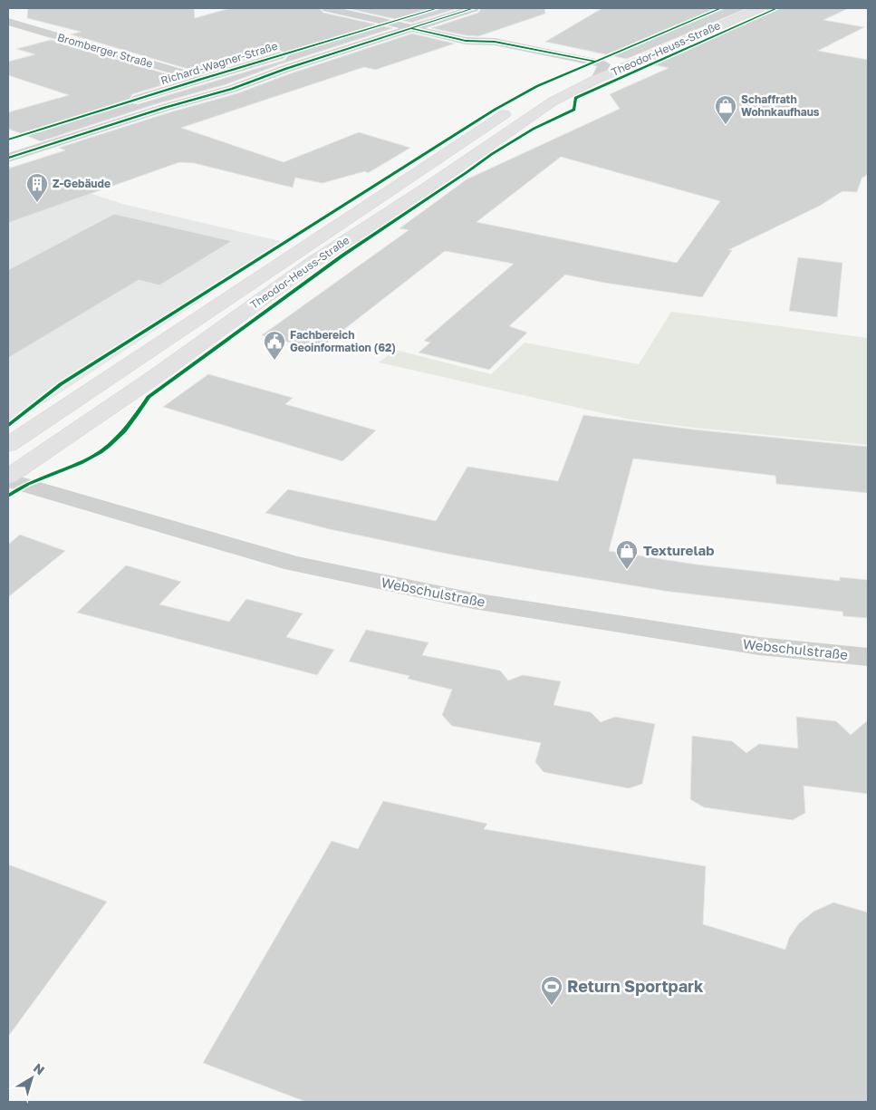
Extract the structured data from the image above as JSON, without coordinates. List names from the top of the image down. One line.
{"streets":{"main road":["Theodor-Heuss-Straße"],"street":["Bromberger Straße","Richard-Wagner-Straße","Webschulstraße"]},"crossings":[["Bromberger Straße","Richard-Wagner-Straße"]],"places":{"shop":["Schaffrath Wohnkaufhaus","Texturelab"],"building":["Z-Gebäude"],"public building":["Fachbereich Geoinformation (62)"],"sports":["Return Sportpark"]},"north":"top right"}
